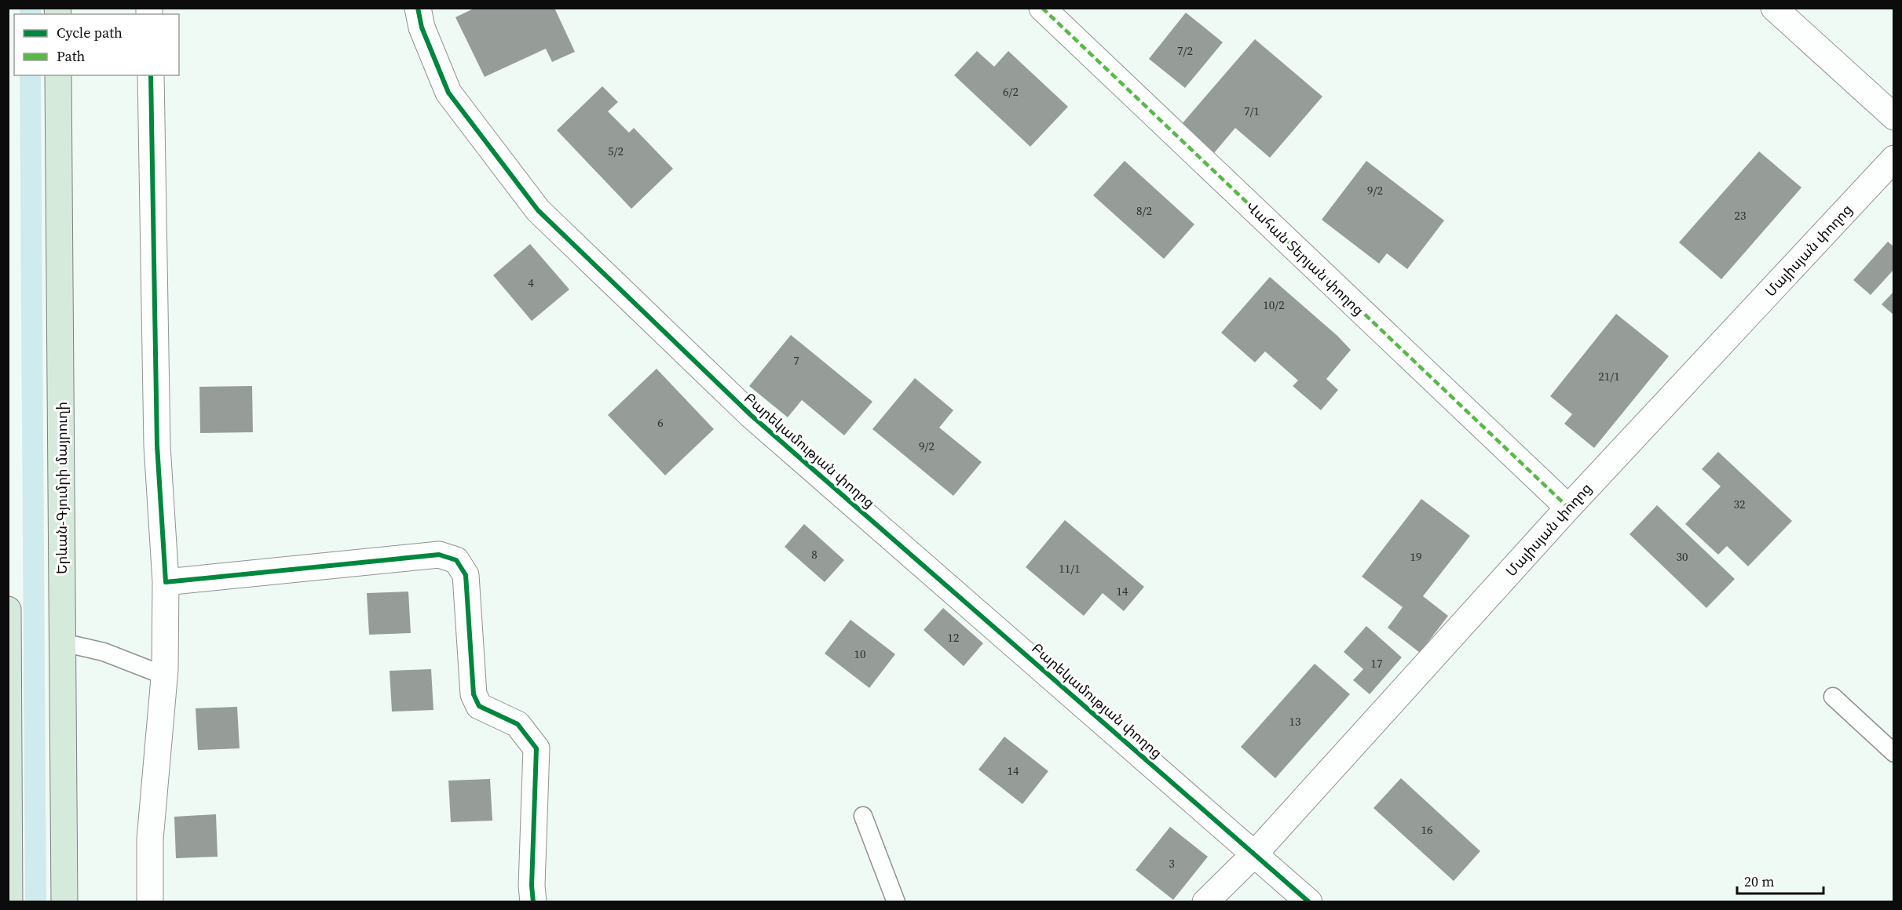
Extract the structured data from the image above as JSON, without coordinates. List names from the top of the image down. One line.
{"streets":{"highway":["Երևան-Գյումրի մայրուղի"],"street":["Մայիսյան փողոց","Վահան Տերյան փողոց","Բարեկամության փողոց"]},"crossings":[["Մայիսյան փողոց","Վահան Տերյան փողոց"],["Մայիսյան փողոց","Բարեկամության փողոց"]],"house_numbers":["7/2","6/2","7/1","5/2","9/2","8/2","23","4","10/2","7","21/1","6","9/2","32","8","19","30","11/1","14","12","10","17","13","14","16","3"],"legend":["Cycle path","Path"],"scale_bar":"20 m"}
